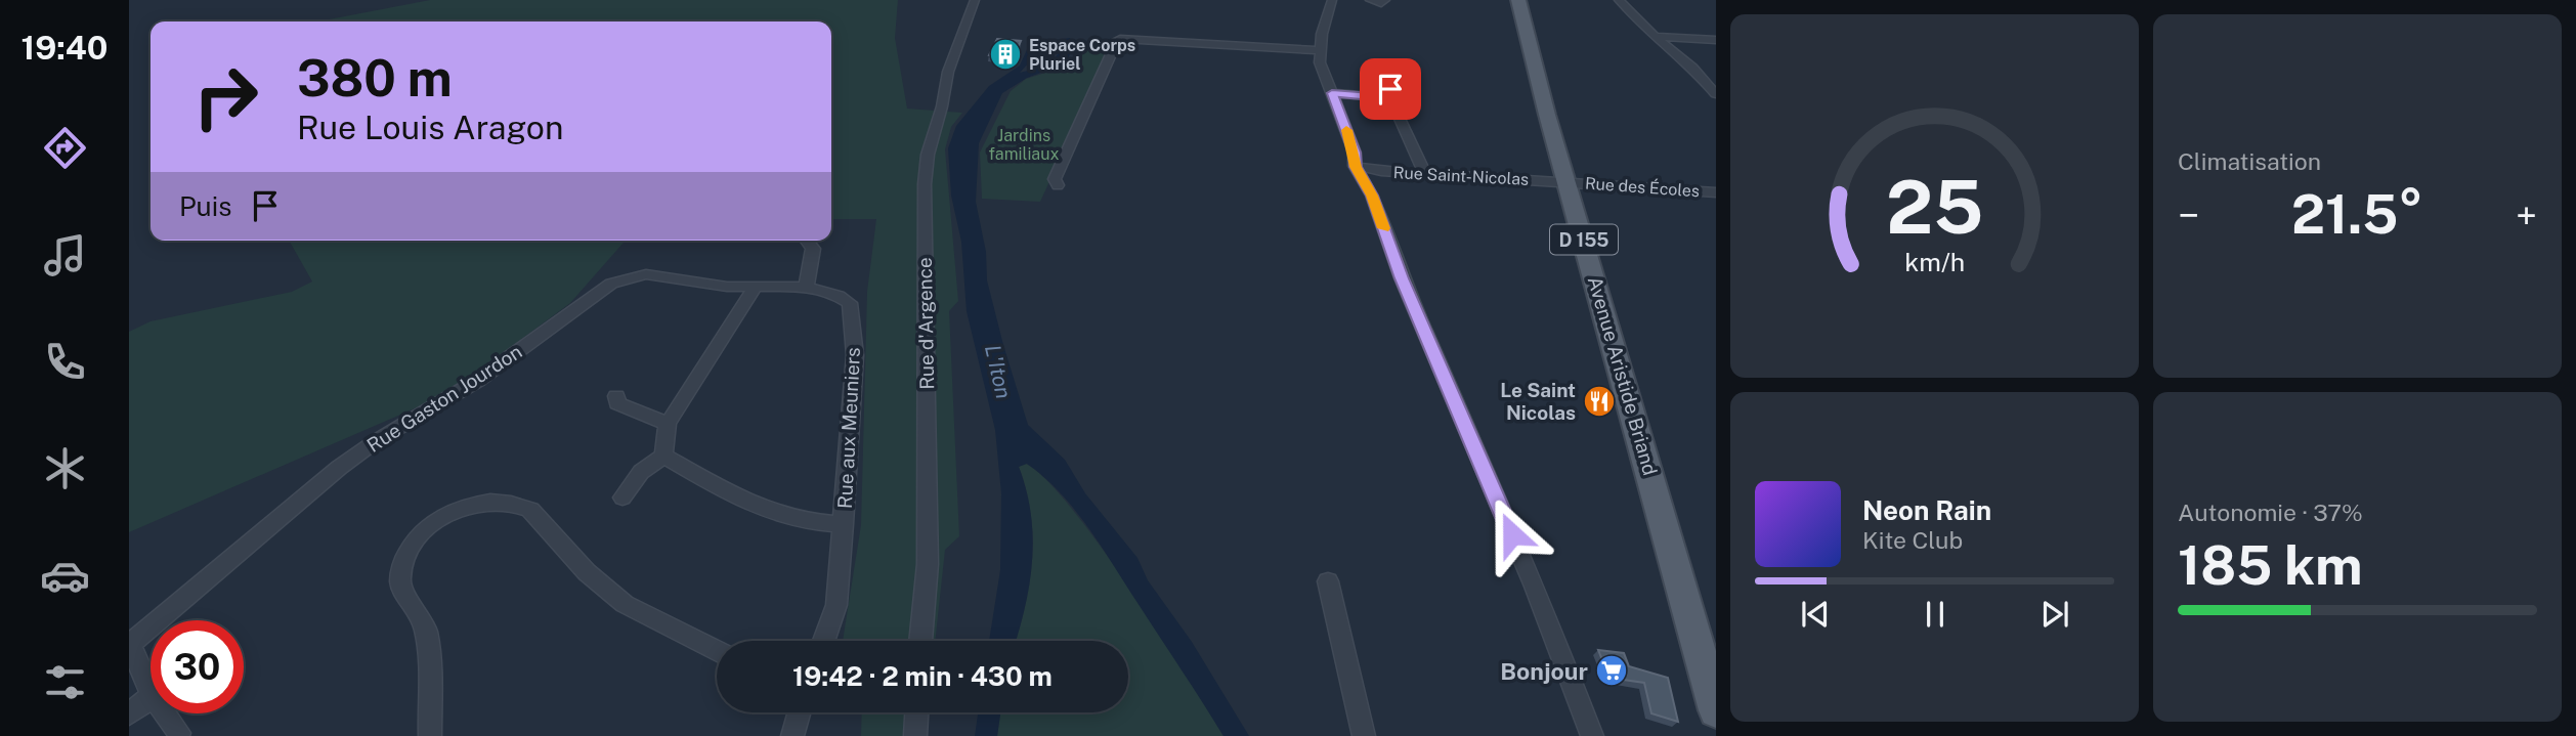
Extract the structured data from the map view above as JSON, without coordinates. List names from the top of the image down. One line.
{"streets":{"main road":["D 155","Avenue Aristide Briand"],"street":["Rue Saint-Nicolas","Rue des Écoles","Rue d'Argence","Rue Gaston Jourdon","Rue aux Meuniers"]},"crossings":[["Rue Saint-Nicolas","Rue des Écoles"],["Rue Saint-Nicolas","Avenue Aristide Briand"],["Rue des Écoles","Avenue Aristide Briand"],["Rue Gaston Jourdon","Rue aux Meuniers"]],"water":["L'Iton"],"parks":["Jardins familiaux"],"places":{"building":["Espace Corps Pluriel"],"restaurant":["Le Saint Nicolas"],"supermarket":["Bonjour"]},"page":{"tabs":"19:40","tile":["Climatisation",["Autonomie · 37%","185 km"]],"turn":["380 m","Rue Louis Aragon"],"then":"Puis","heat":["−","21.5°","+"],"song":["Neon Rain","Kite Club"],"limit":"30","trip":"19:42 · 2 min · 430 m","gauge":["25","km/h"]}}
